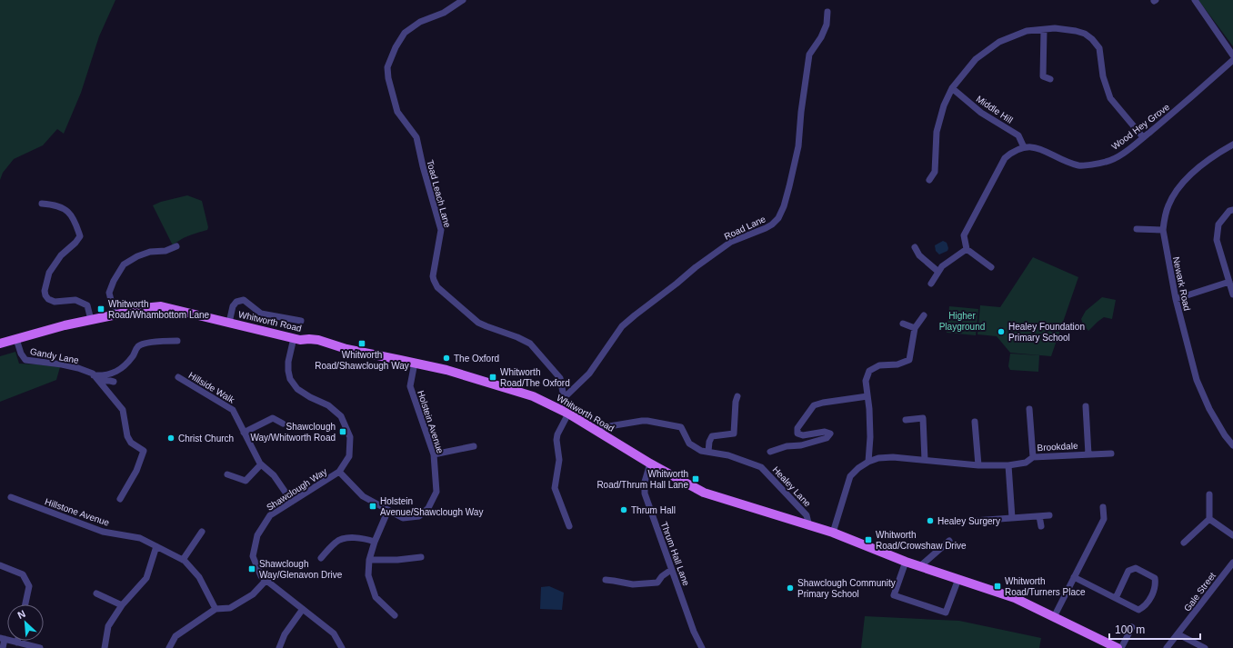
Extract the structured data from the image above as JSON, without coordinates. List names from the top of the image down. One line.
{"streets":{"main road":["Whitworth Road"],"street":["Middle Hill","Wood Hey Grove","Toad Leach Lane","Road Lane","Newark Road","Gandy Lane","Hillside Walk","Holstein Avenue","Brookdale","Healey Lane","Shawclough Way","Hillstone Avenue","Thrum Hall Lane","Gale Street"]},"crossings":[["Middle Hill","Wood Hey Grove"],["Toad Leach Lane","Road Lane"],["Toad Leach Lane","Whitworth Road"],["Whitworth Road","Gandy Lane"],["Whitworth Road","Holstein Avenue"],["Whitworth Road","Healey Lane"],["Whitworth Road","Shawclough Way"],["Whitworth Road","Thrum Hall Lane"],["Hillside Walk","Shawclough Way"],["Holstein Avenue","Shawclough Way"]],"parks":["Higher Playground"],"places":{"transit":["Whitworth Road/Whambottom Lane","Whitworth Road/Shawclough Way","Whitworth Road/The Oxford","Shawclough Way/Whitworth Road","Whitworth Road/Thrum Hall Lane","Holstein Avenue/Shawclough Way","Whitworth Road/Crowshaw Drive","Shawclough Way/Glenavon Drive","Whitworth Road/Turners Place"],"other":["Healey Foundation Primary School","The Oxford","Christ Church","Thrum Hall","Healey Surgery","Shawclough Community Primary School"]},"scale_bar":"100 m","north":"top left"}
